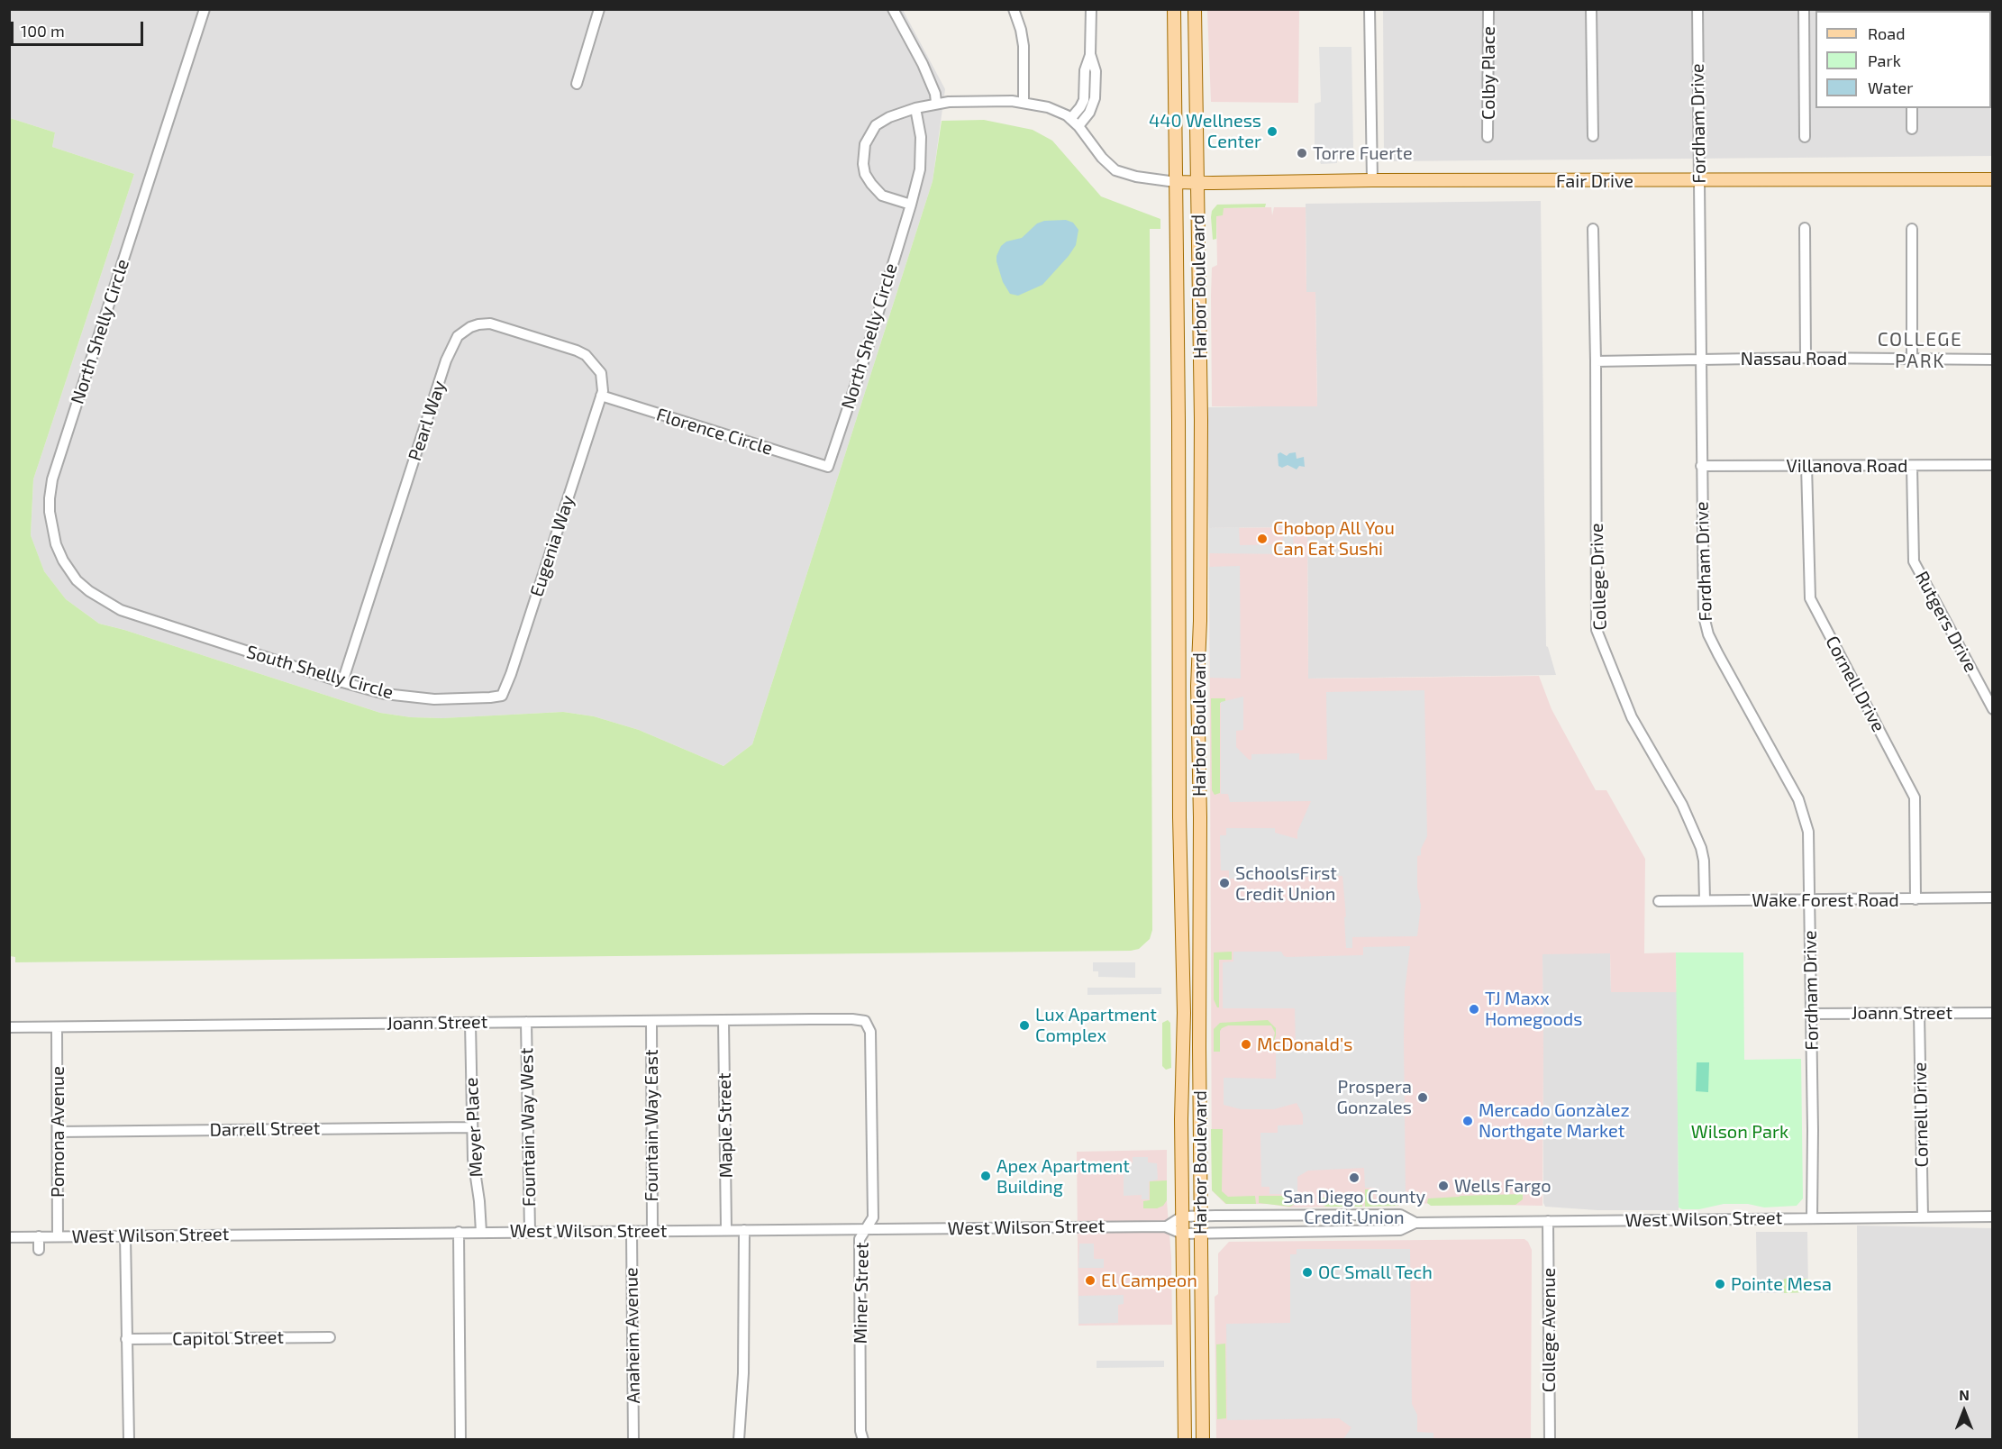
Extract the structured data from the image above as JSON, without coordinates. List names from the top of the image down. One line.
{"streets":{"main road":["Fair Drive","Harbor Boulevard"],"street":["Colby Place","Fordham Drive","North Shelly Circle","Nassau Road","Pearl Way","Florence Circle","Villanova Road","Eugenia Way","College Drive","Rutgers Drive","South Shelly Circle","Cornell Drive","Wake Forest Road","Joann Street","Fountain Way East","Maple Street","Meyer Place","Fountain Way West","Darrell Street","Pomona Avenue","West Wilson Street","Miner Street","College Avenue","Anaheim Avenue","Capitol Street"]},"crossings":[["Fordham Drive","Fair Drive"],["Fordham Drive","Nassau Road"],["Fordham Drive","Villanova Road"],["Fordham Drive","Wake Forest Road"],["Fordham Drive","Joann Street"],["Fordham Drive","West Wilson Street"],["Fair Drive","Harbor Boulevard"],["Harbor Boulevard","West Wilson Street"],["North Shelly Circle","Florence Circle"],["North Shelly Circle","South Shelly Circle"],["Nassau Road","College Drive"],["Pearl Way","Florence Circle"],["Pearl Way","Eugenia Way"],["Pearl Way","South Shelly Circle"],["Florence Circle","Eugenia Way"],["Villanova Road","Rutgers Drive"],["Villanova Road","Cornell Drive"],["Eugenia Way","South Shelly Circle"],["College Drive","Wake Forest Road"],["Cornell Drive","Wake Forest Road"],["Cornell Drive","Joann Street"],["Cornell Drive","West Wilson Street"],["Joann Street","Fountain Way East"],["Joann Street","Maple Street"],["Joann Street","Meyer Place"],["Joann Street","Fountain Way West"],["Joann Street","Pomona Avenue"],["Joann Street","Miner Street"],["Fountain Way East","West Wilson Street"],["Maple Street","West Wilson Street"],["Meyer Place","Darrell Street"],["Meyer Place","West Wilson Street"],["Fountain Way West","West Wilson Street"],["Darrell Street","Pomona Avenue"],["Pomona Avenue","West Wilson Street"],["West Wilson Street","Miner Street"],["West Wilson Street","College Avenue"],["West Wilson Street","Anaheim Avenue"]],"districts":["COLLEGE PARK"],"parks":["Wilson Park"],"places":["440 Wellness Center","Torre Fuerte","Chobop All You Can Eat Sushi","SchoolsFirst Credit Union","TJ Maxx Homegoods","Lux Apartment Complex","McDonald's","Prospera Gonzales","Mercado Gonzàlez Northgate Market","Apex Apartment Building","San Diego County Credit Union","Wells Fargo","OC Small Tech","El Campeon","Pointe Mesa"],"legend":["Road","Park","Water"],"scale_bar":"100 m","north":"top"}
